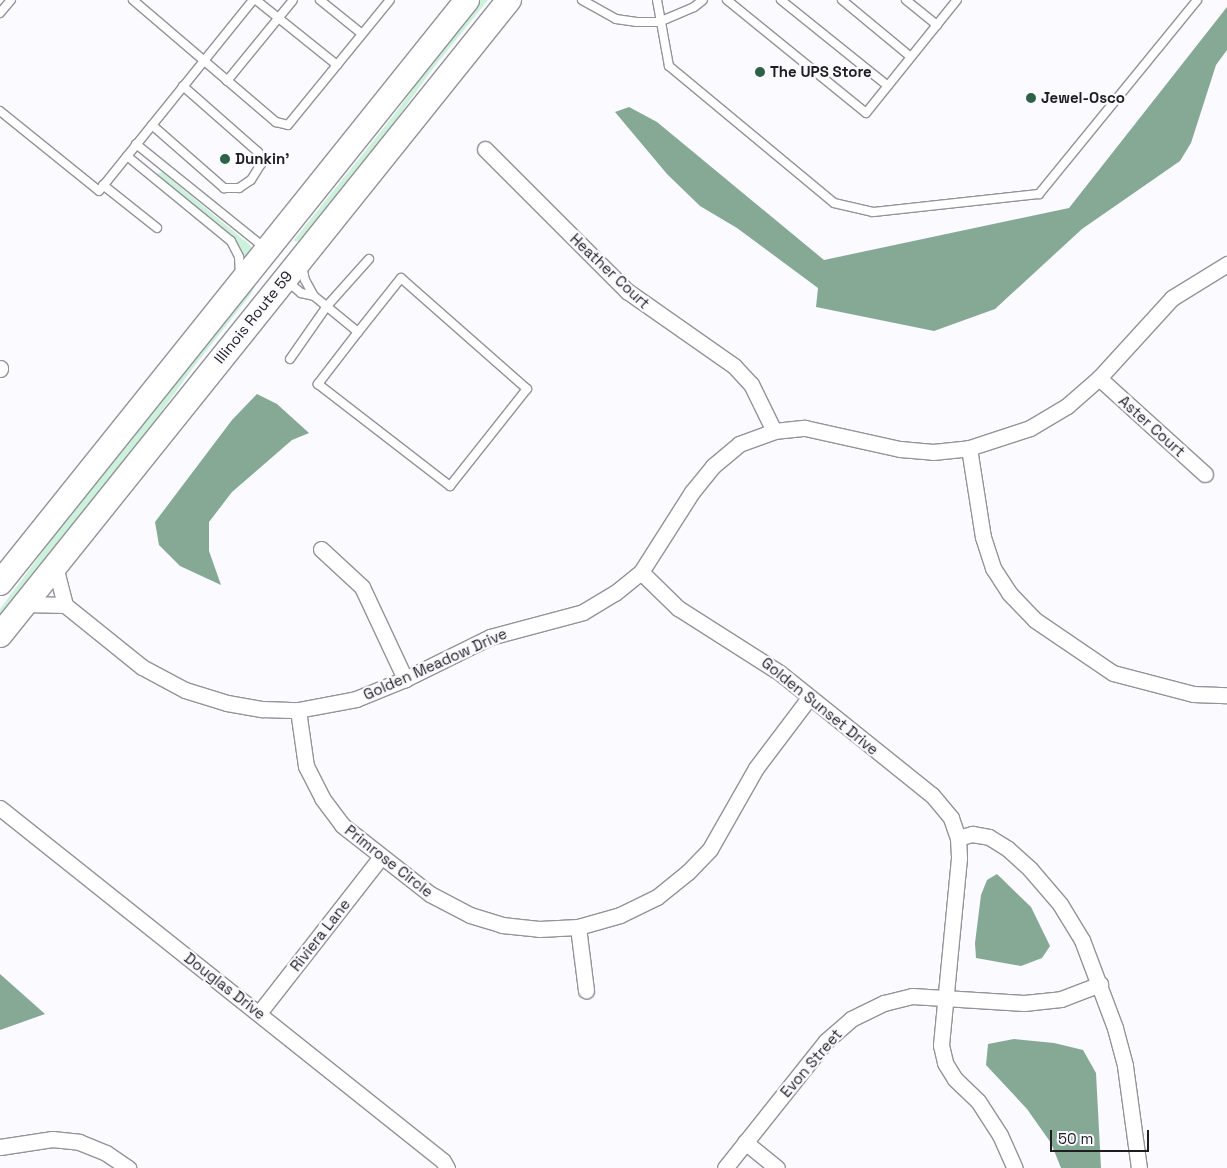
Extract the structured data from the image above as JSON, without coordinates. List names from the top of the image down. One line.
{"streets":{"main road":["Illinois Route 59"],"street":["Heather Court","Aster Court","Golden Meadow Drive","Golden Sunset Drive","Primrose Circle","Riviera Lane","Douglas Drive","Evon Street"]},"crossings":[["Heather Court","Golden Meadow Drive"],["Aster Court","Golden Meadow Drive"],["Golden Meadow Drive","Golden Sunset Drive"],["Golden Meadow Drive","Primrose Circle"],["Golden Sunset Drive","Primrose Circle"],["Golden Sunset Drive","Evon Street"],["Primrose Circle","Riviera Lane"],["Riviera Lane","Douglas Drive"]],"places":["The UPS Store","Jewel-Osco","Dunkin'"],"scale_bar":"50 m"}
